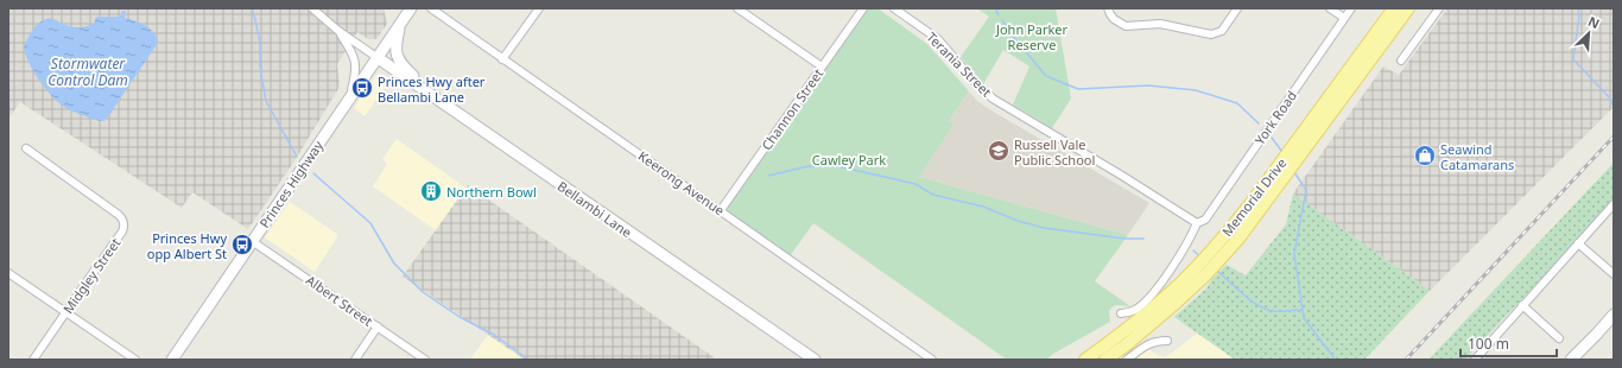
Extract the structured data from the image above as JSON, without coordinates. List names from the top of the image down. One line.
{"streets":{"main road":["Princes Highway","Memorial Drive","Bellambi Lane"],"street":["Terania Street","Channon Street","York Road","Keerong Avenue","Midgley Street","Albert Street"]},"crossings":[["Terania Street","York Road"],["Channon Street","Keerong Avenue"],["Princes Highway","Bellambi Lane"],["Princes Highway","Albert Street"]],"water":["Stormwater Control Dam"],"parks":["John Parker Reserve","Cawley Park"],"places":{"bus stop":["Princes Hwy after Bellambi Lane","Princes Hwy opp Albert St"],"school or university":["Russell Vale Public School"],"shop":["Seawind Catamarans"],"building":["Northern Bowl"]},"scale_bar":"100 m","north":"top right"}
